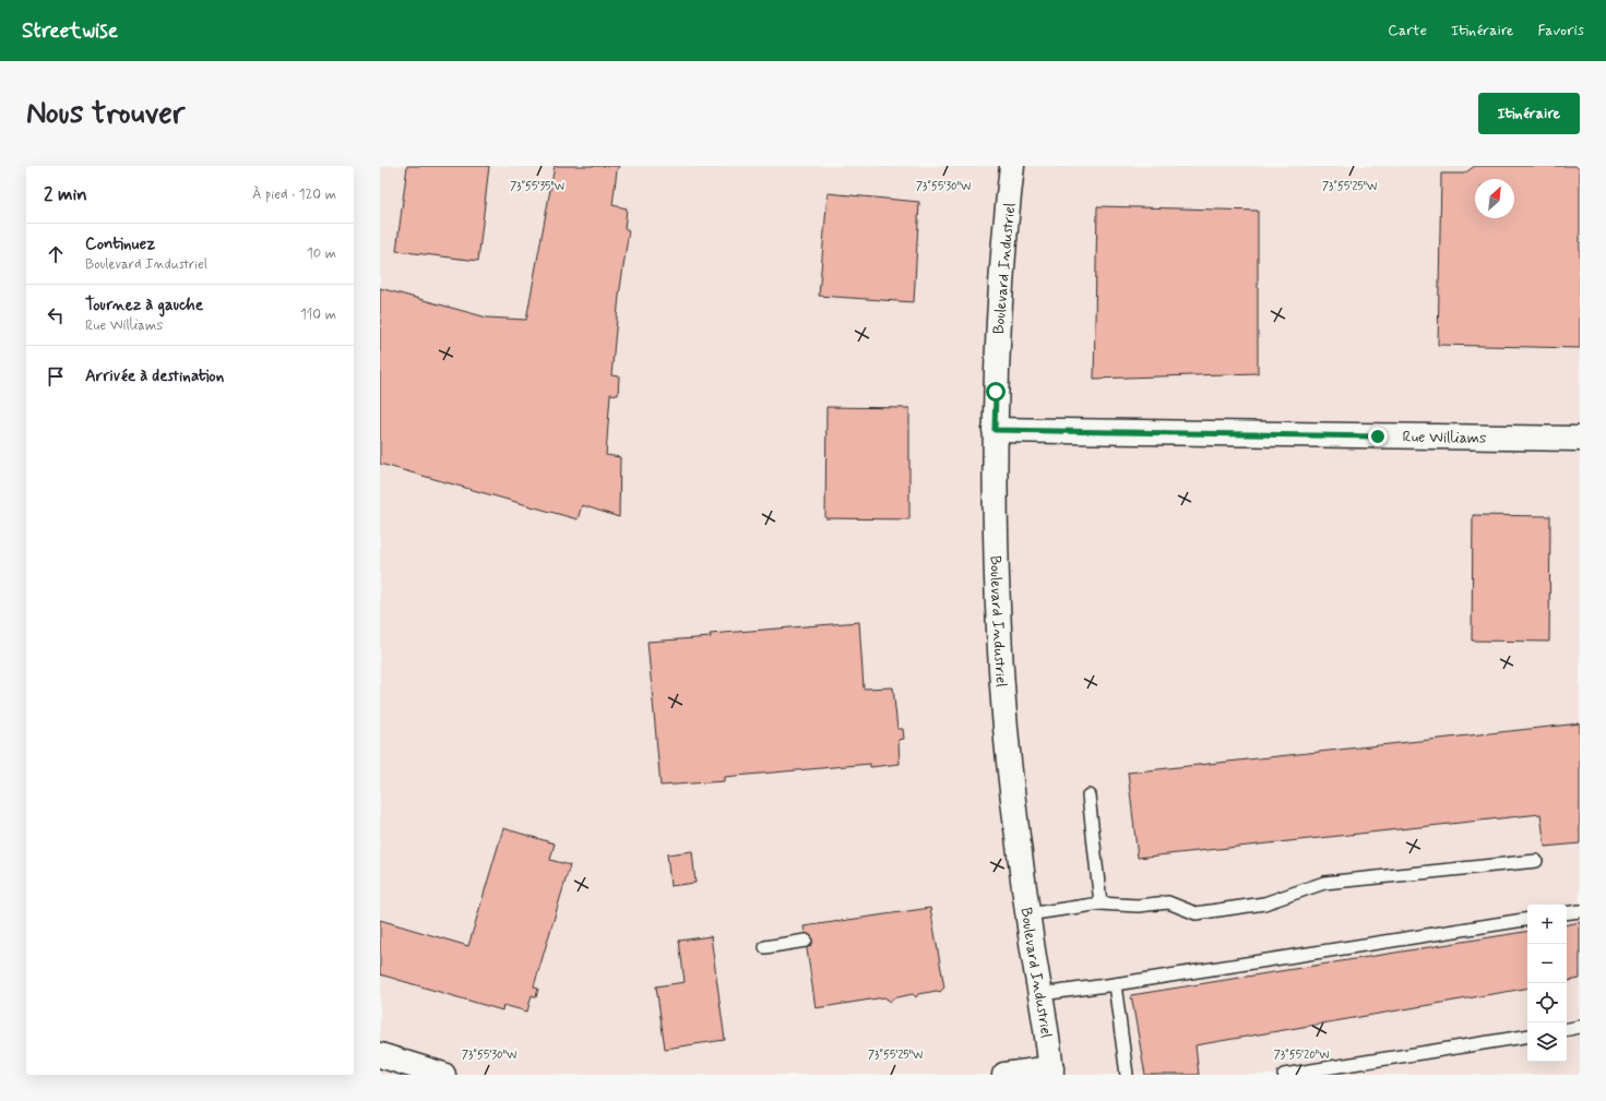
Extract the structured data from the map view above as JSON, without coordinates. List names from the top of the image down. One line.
{"streets":{"street":["Boulevard Industriel","Rue Williams"]},"crossings":[["Boulevard Industriel","Rue Williams"]],"north":"top right","page":{"header":"Streetwise","nav":["Carte","Itinéraire","Favoris"],"buttons":"Itinéraire","title":"Nous trouver","heading":["2 min","À pied · 120 m"],"list":[["Continuez","Boulevard Industriel","10 m"],["Tournez à gauche","Rue Williams","110 m"],"Arrivée à destination"],"map_buttons":["+","−"]},"coordinates":["73°55'35\"W","73°55'30\"W","73°55'25\"W","73°55'20\"W"]}
